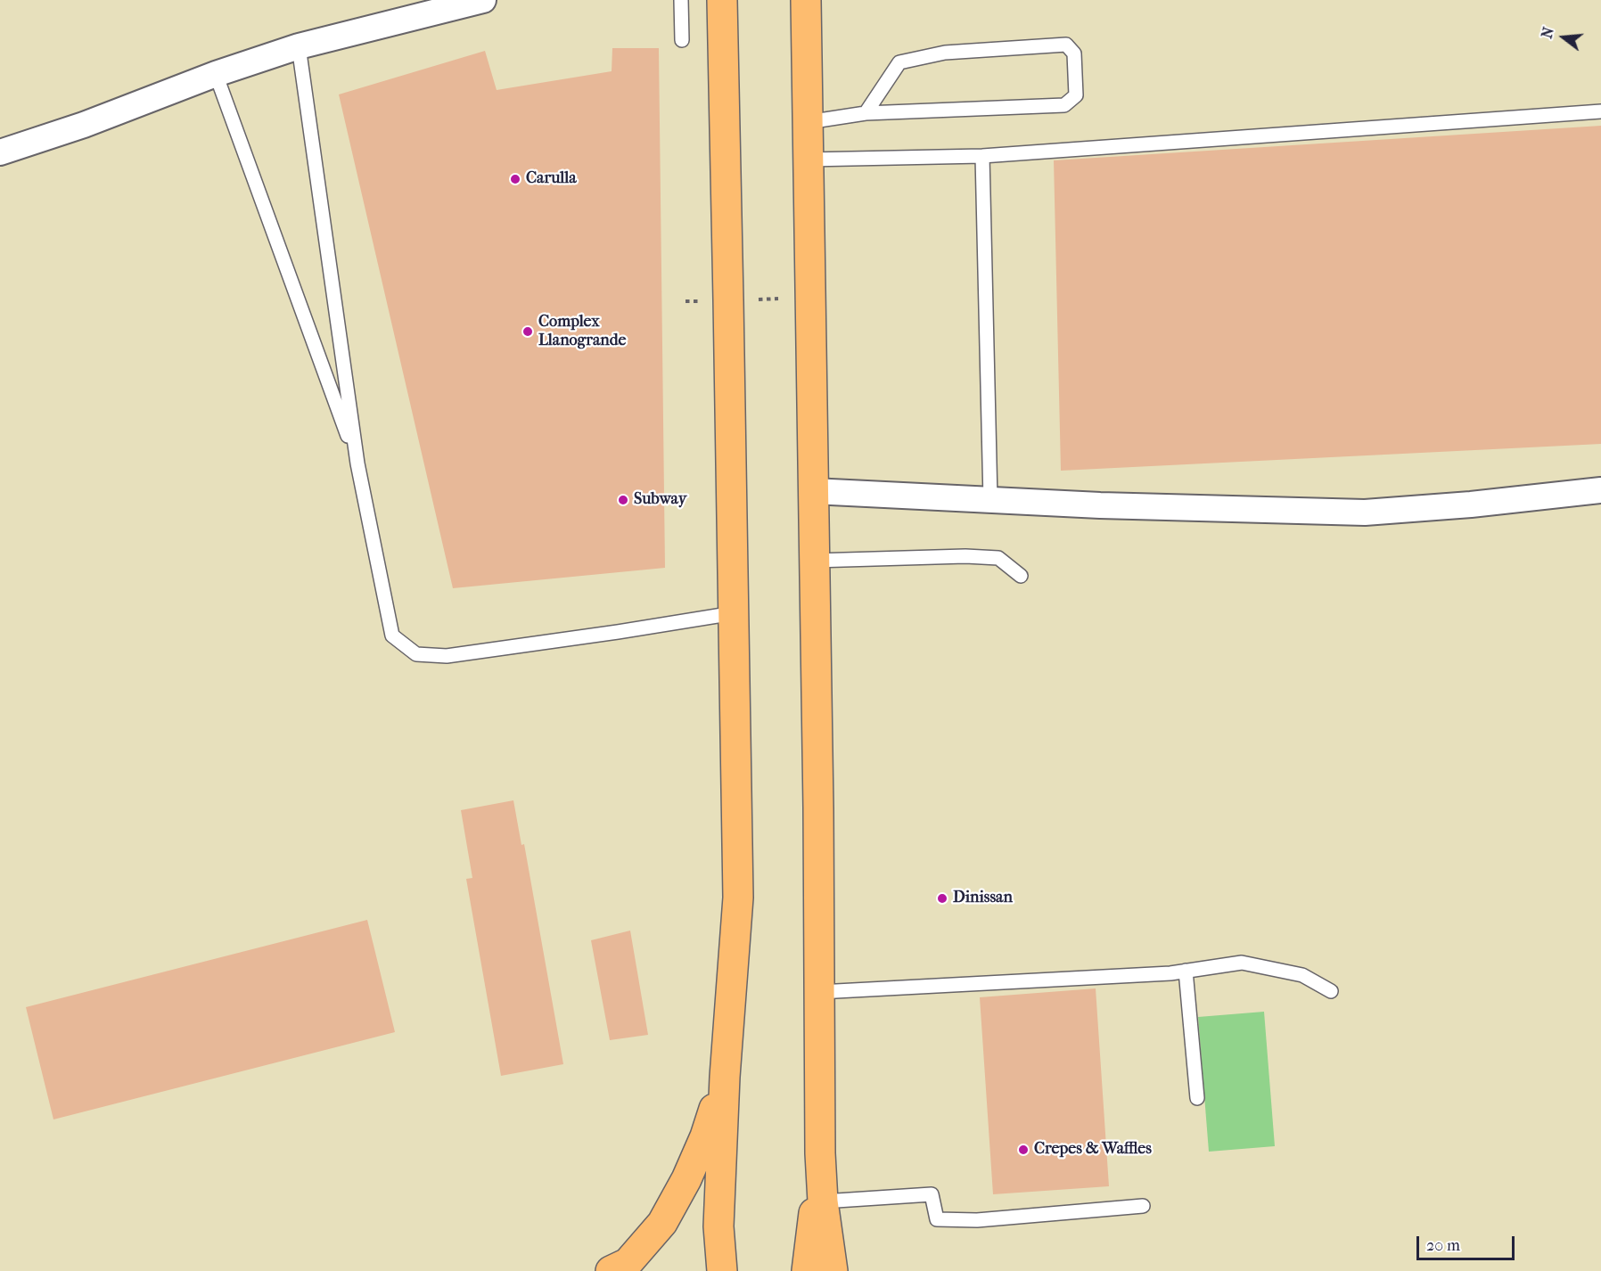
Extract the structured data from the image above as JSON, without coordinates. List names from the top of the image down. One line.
{"places":["Carulla","Complex Llanogrande","Subway","Dinissan","Crepes & Waffles"],"scale_bar":"20 m","north":"left"}
